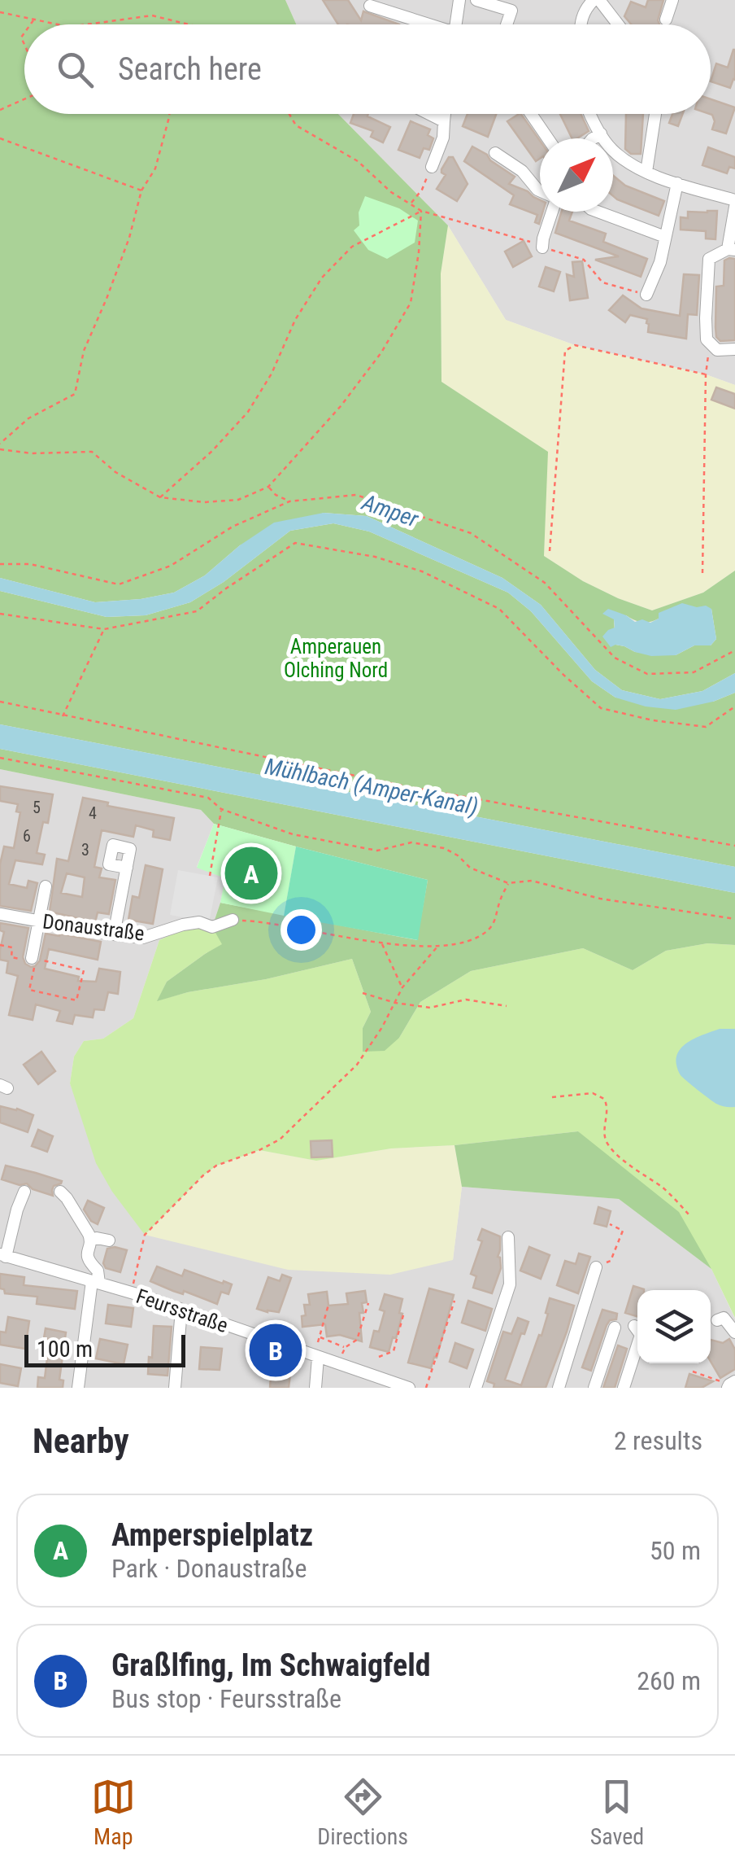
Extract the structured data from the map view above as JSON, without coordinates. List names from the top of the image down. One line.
{"streets":{"street":["Donaustraße","Feursstraße"]},"water":["Amper","Mühlbach (Amper-Kanal)"],"parks":["Amperauen Olching Nord"],"house_numbers":["5","4","6","3"],"scale_bar":"100 m","north":"top right","page":{"search":"Search here","pins":["A","B"],"scale":"100 m","heading":["Nearby","2 results"],"list":[{"mark":"A","name":"Amperspielplatz","note":"Park · Donaustraße","value":"50 m"},{"mark":"B","name":"Graßlfing, Im Schwaigfeld","note":"Bus stop · Feursstraße","value":"260 m"}],"nav":["Map","Directions","Saved"]}}
